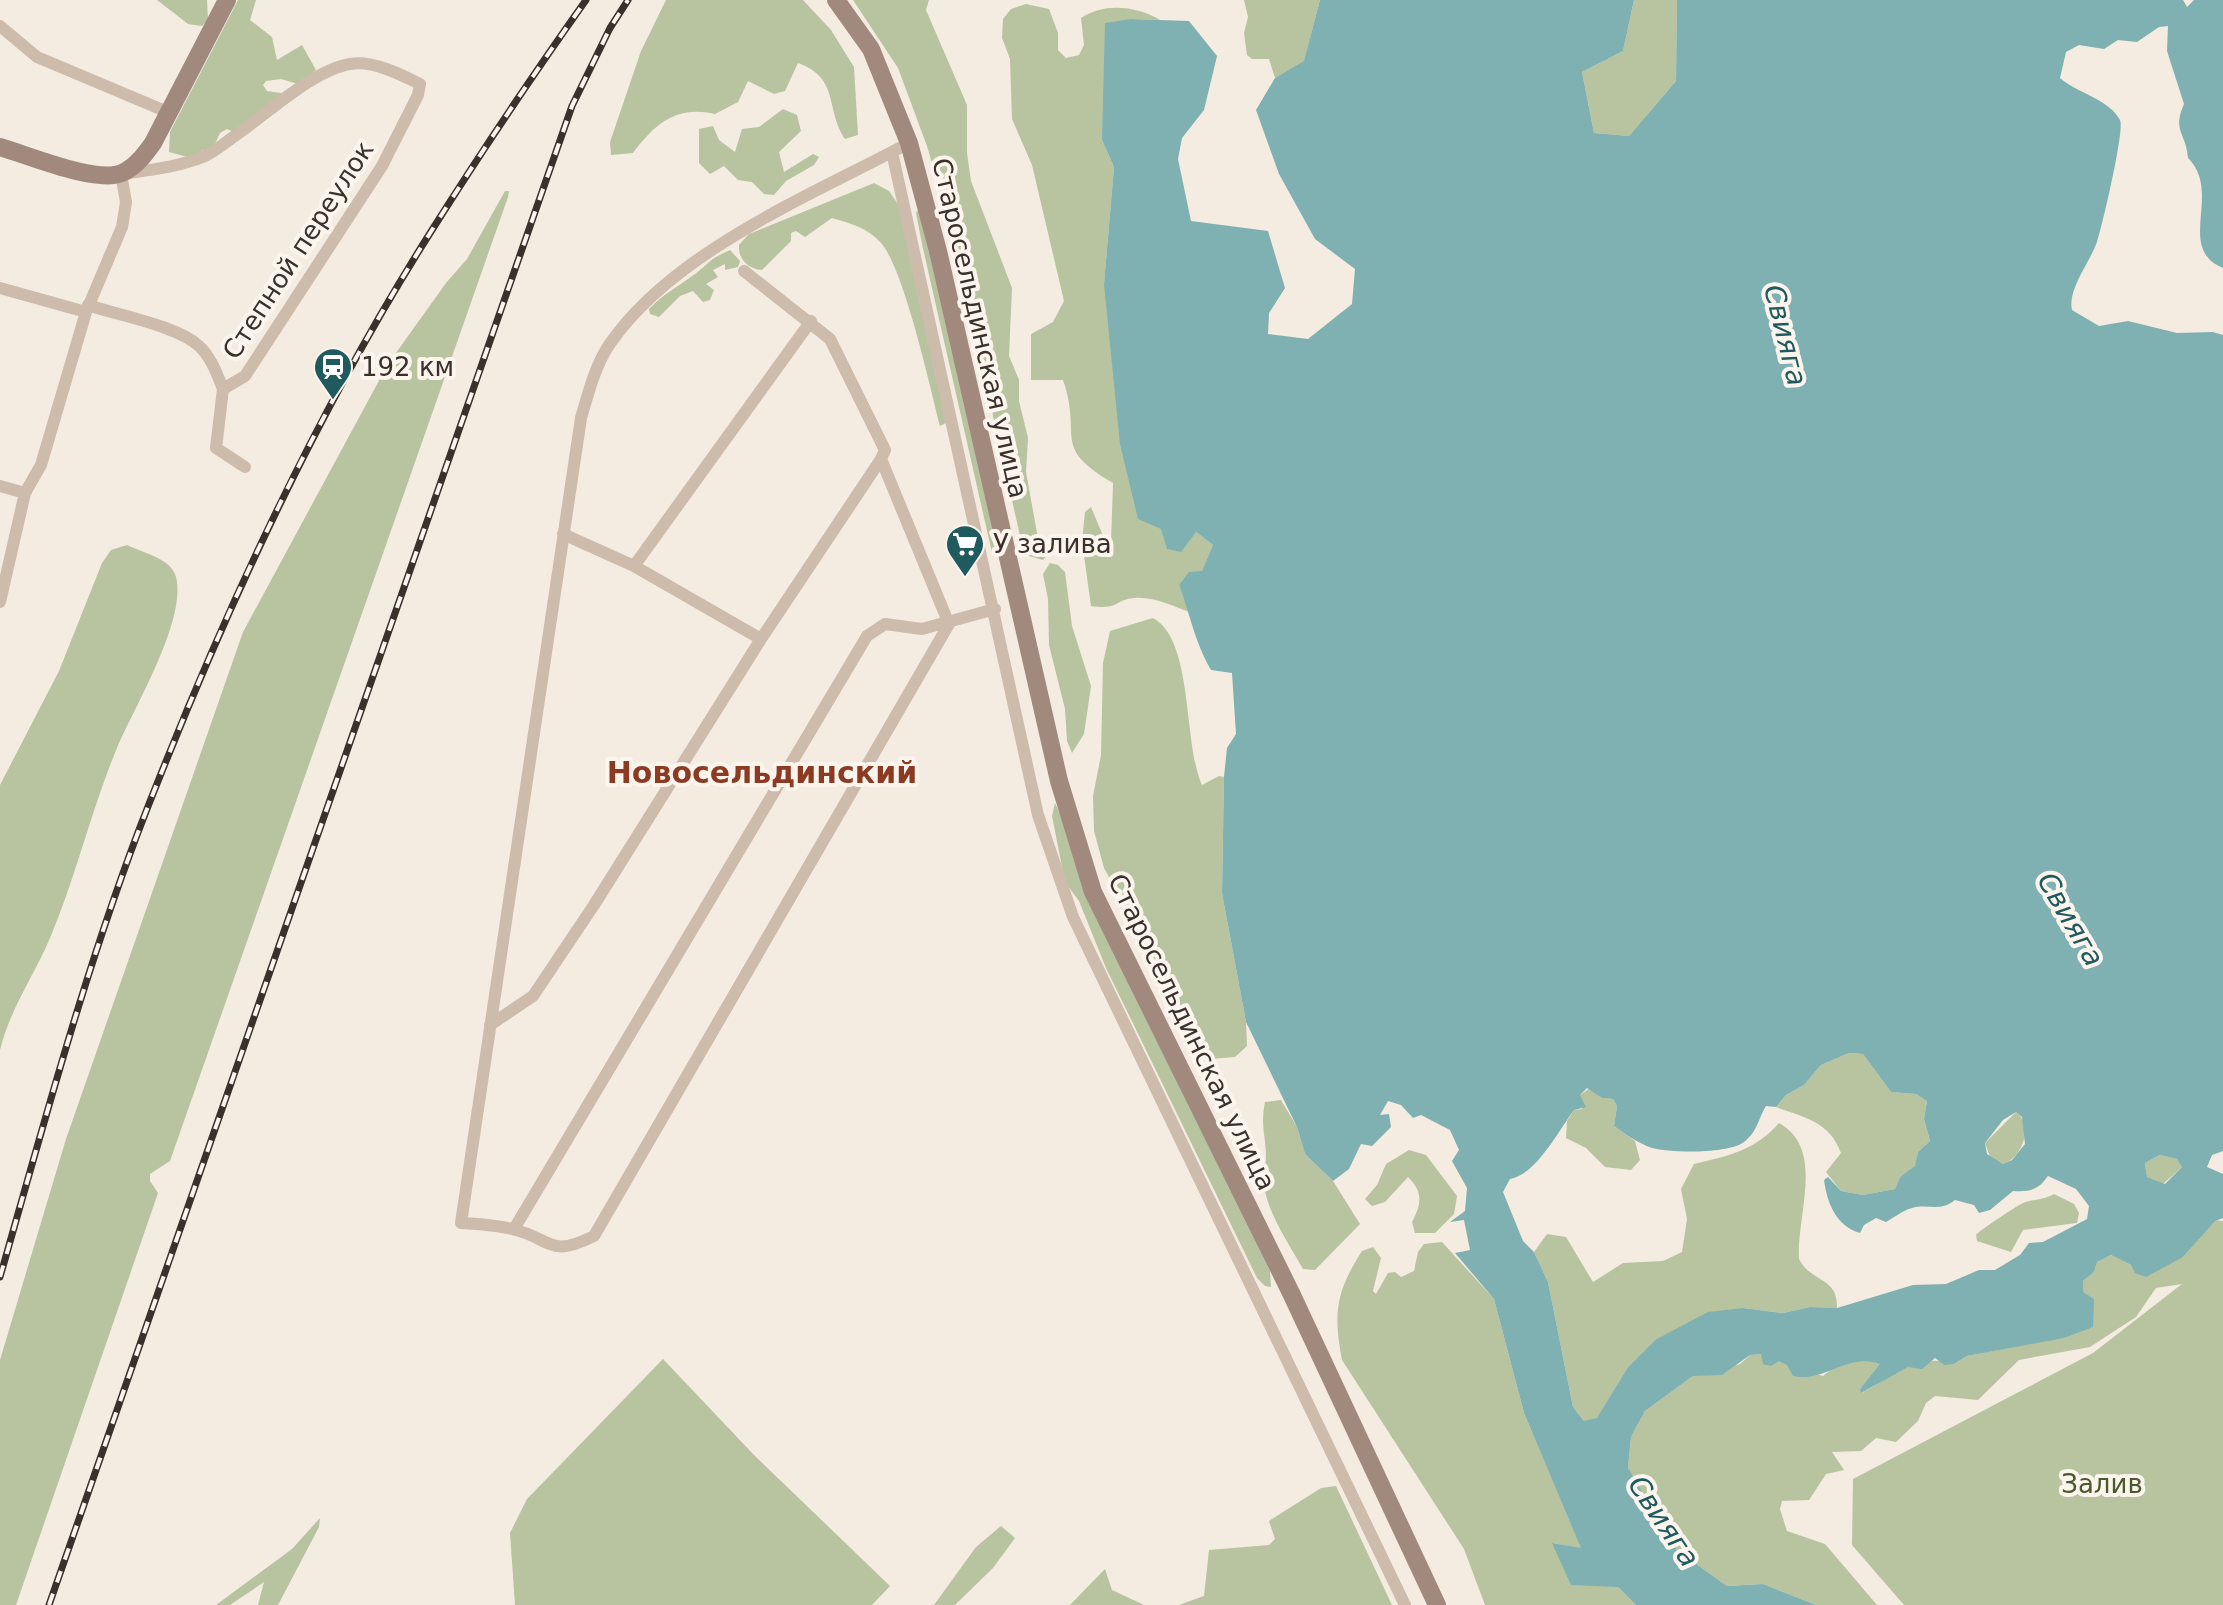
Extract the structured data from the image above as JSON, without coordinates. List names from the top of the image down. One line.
{"streets":{"main road":["Старосельдинская улица"],"street":["Степной переулок"]},"districts":["Новосельдинский"],"water":["Свияга"],"parks":["Залив"],"places":{"station":["192 км"],"supermarket":["У залива"]}}
